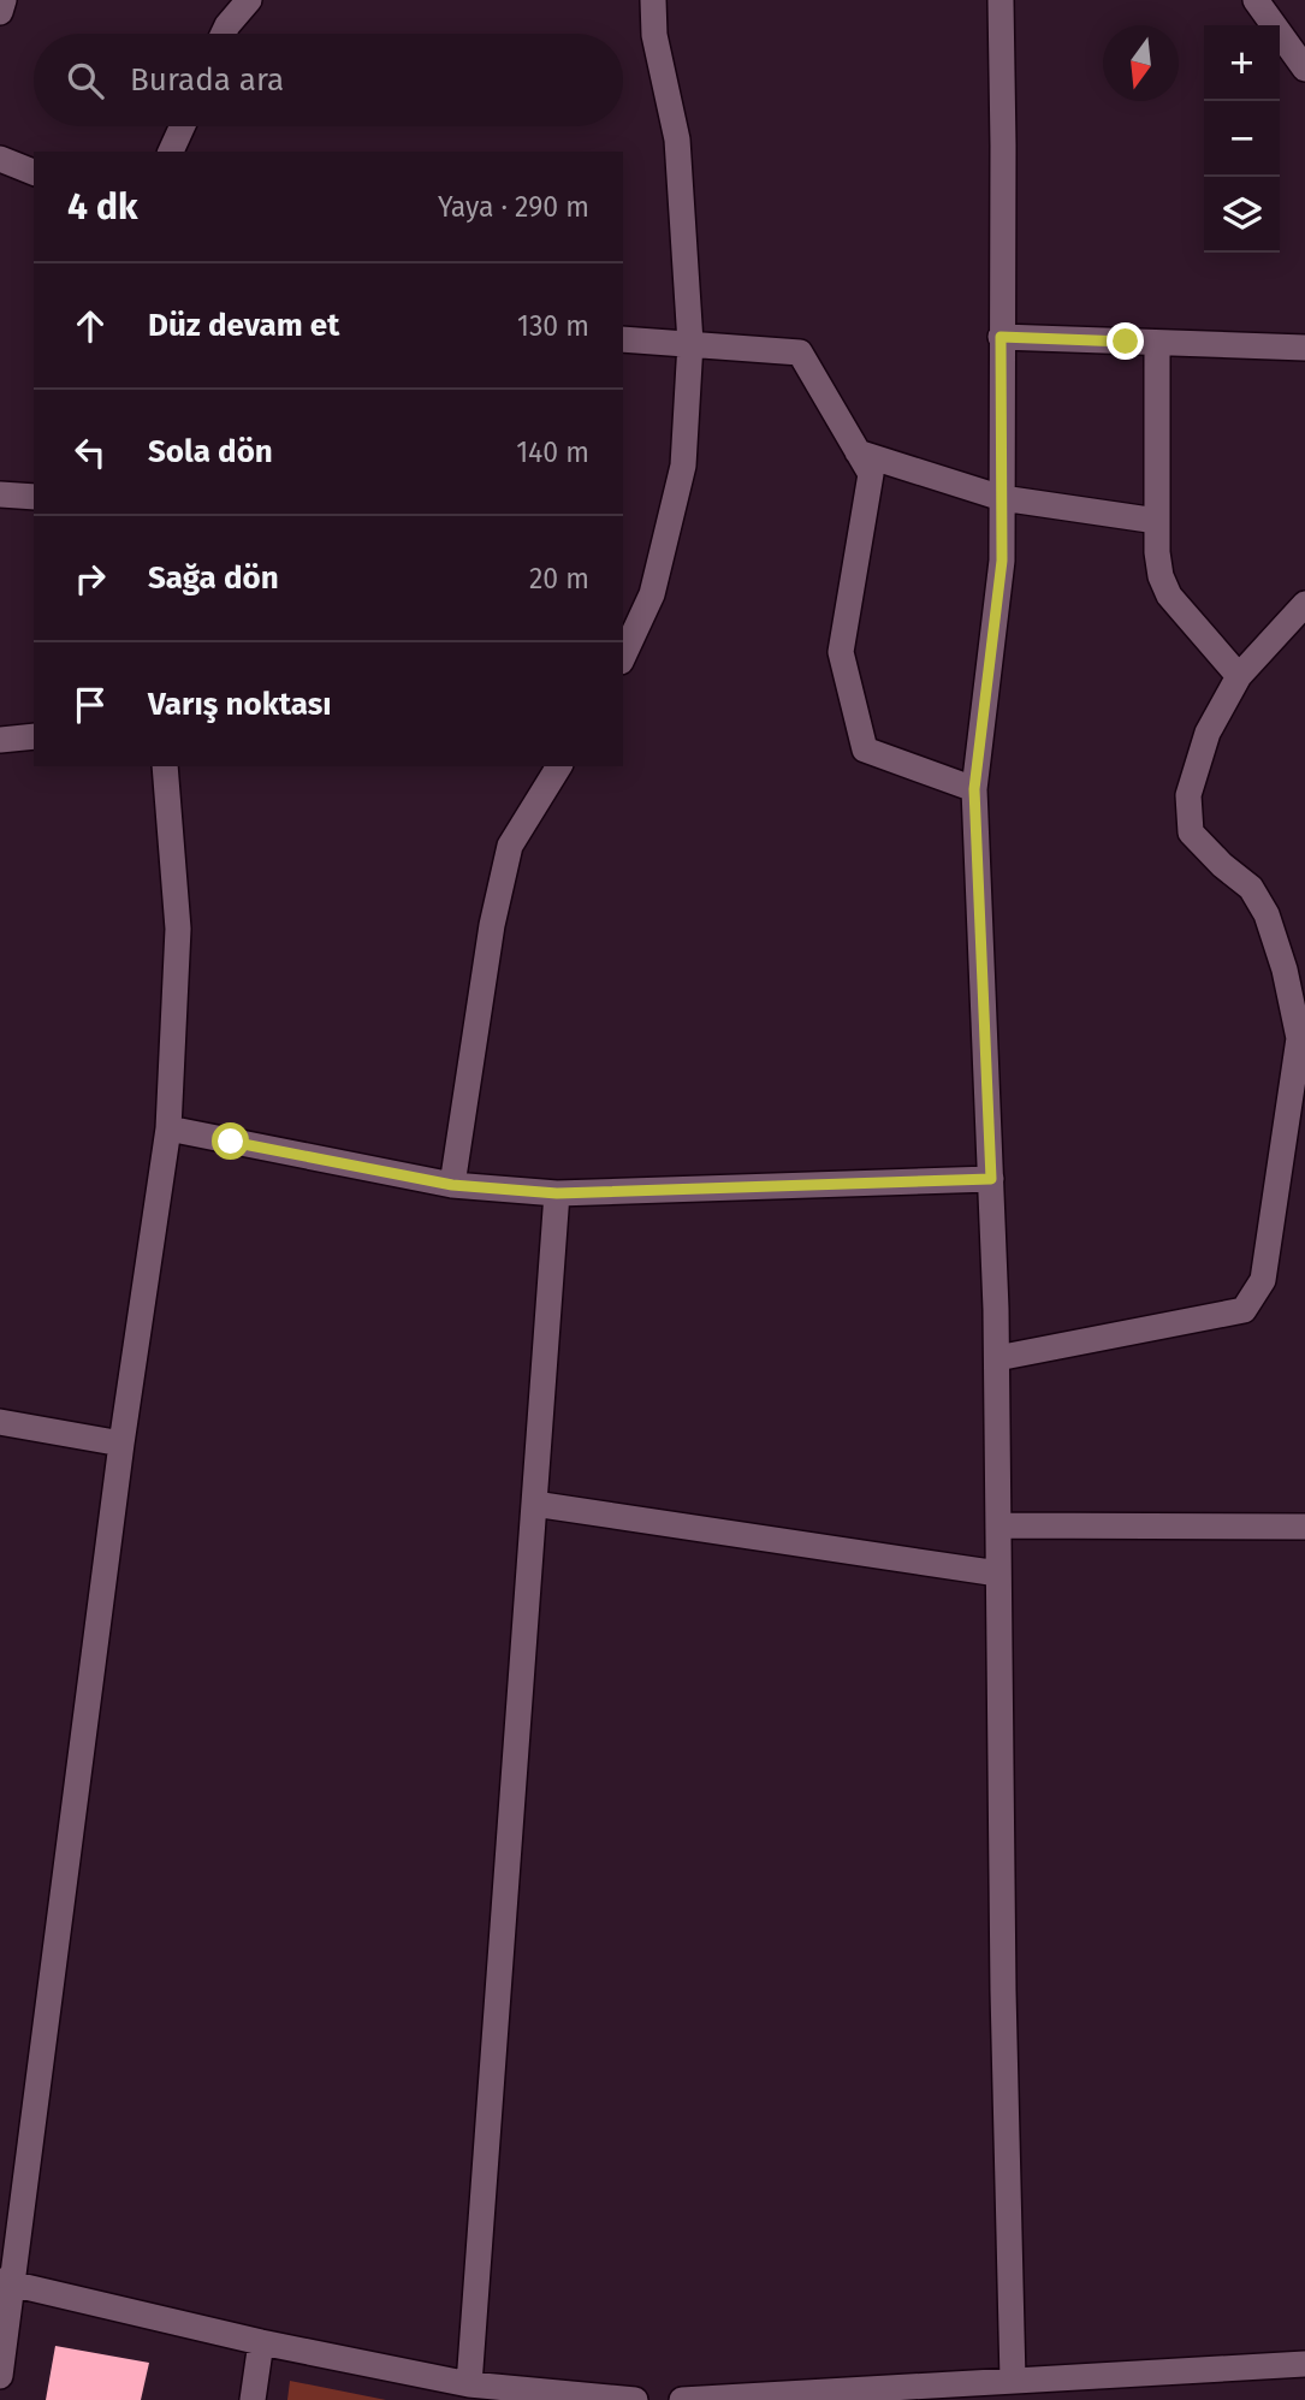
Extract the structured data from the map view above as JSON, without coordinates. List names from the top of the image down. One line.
{"north":"bottom","page":{"map_buttons":["+","−"],"search":"Burada ara","heading":["4 dk","Yaya · 290 m"],"list":[["Düz devam et","130 m"],["Sola dön","140 m"],["Sağa dön","20 m"],"Varış noktası"]}}
